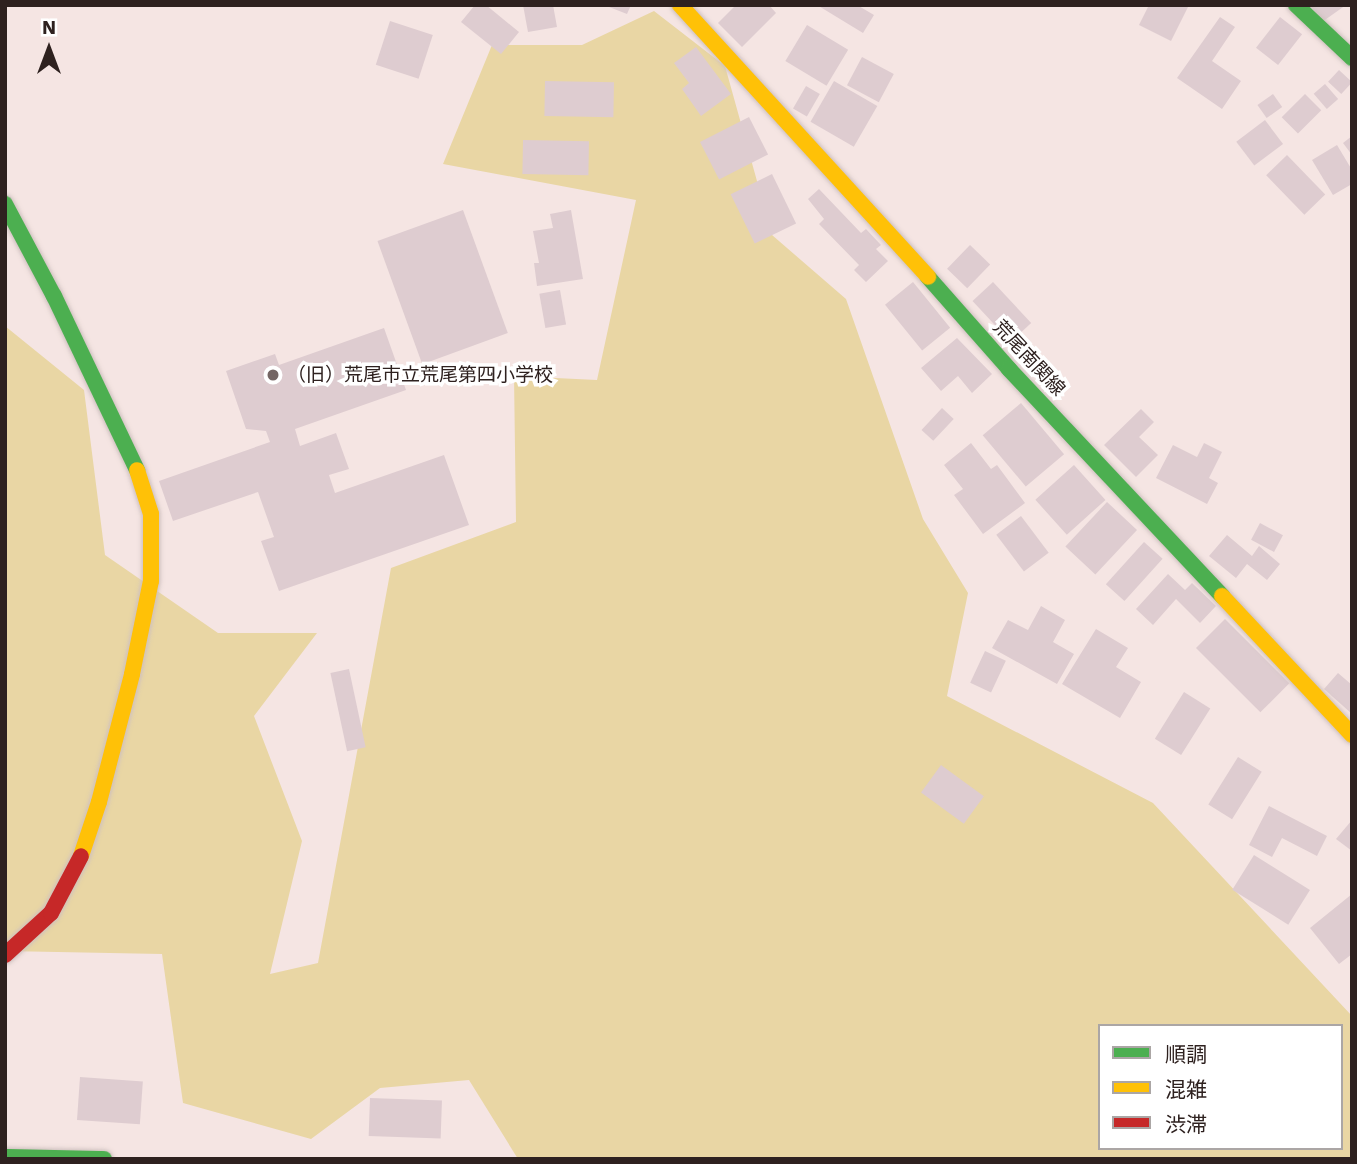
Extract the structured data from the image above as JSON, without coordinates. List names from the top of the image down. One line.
{"streets":{"street":["荒尾南関線"]},"places":["（旧）荒尾市立荒尾第四小学校"],"legend":["順調","混雑","渋滞"],"north":"top"}
